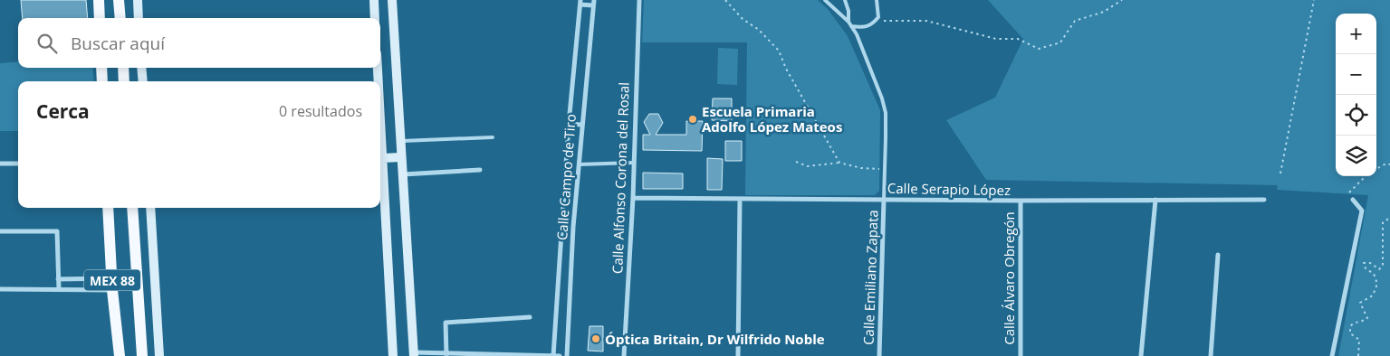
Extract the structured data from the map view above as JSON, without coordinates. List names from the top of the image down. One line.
{"streets":{"main road":["MEX 88"],"street":["Calle Campo de Tiro","Calle Alfonso Corona del Rosal","Calle Serapio López","Calle Emiliano Zapata","Calle Álvaro Obregón"]},"crossings":[["Calle Alfonso Corona del Rosal","Calle Serapio López"],["Calle Serapio López","Calle Emiliano Zapata"],["Calle Serapio López","Calle Álvaro Obregón"]],"places":["Escuela Primaria Adolfo López Mateos","Óptica Britain, Dr Wilfrido Noble"],"page":{"map_buttons":["+","−"],"search":"Buscar aquí","heading":["Cerca","0 resultados"]}}
